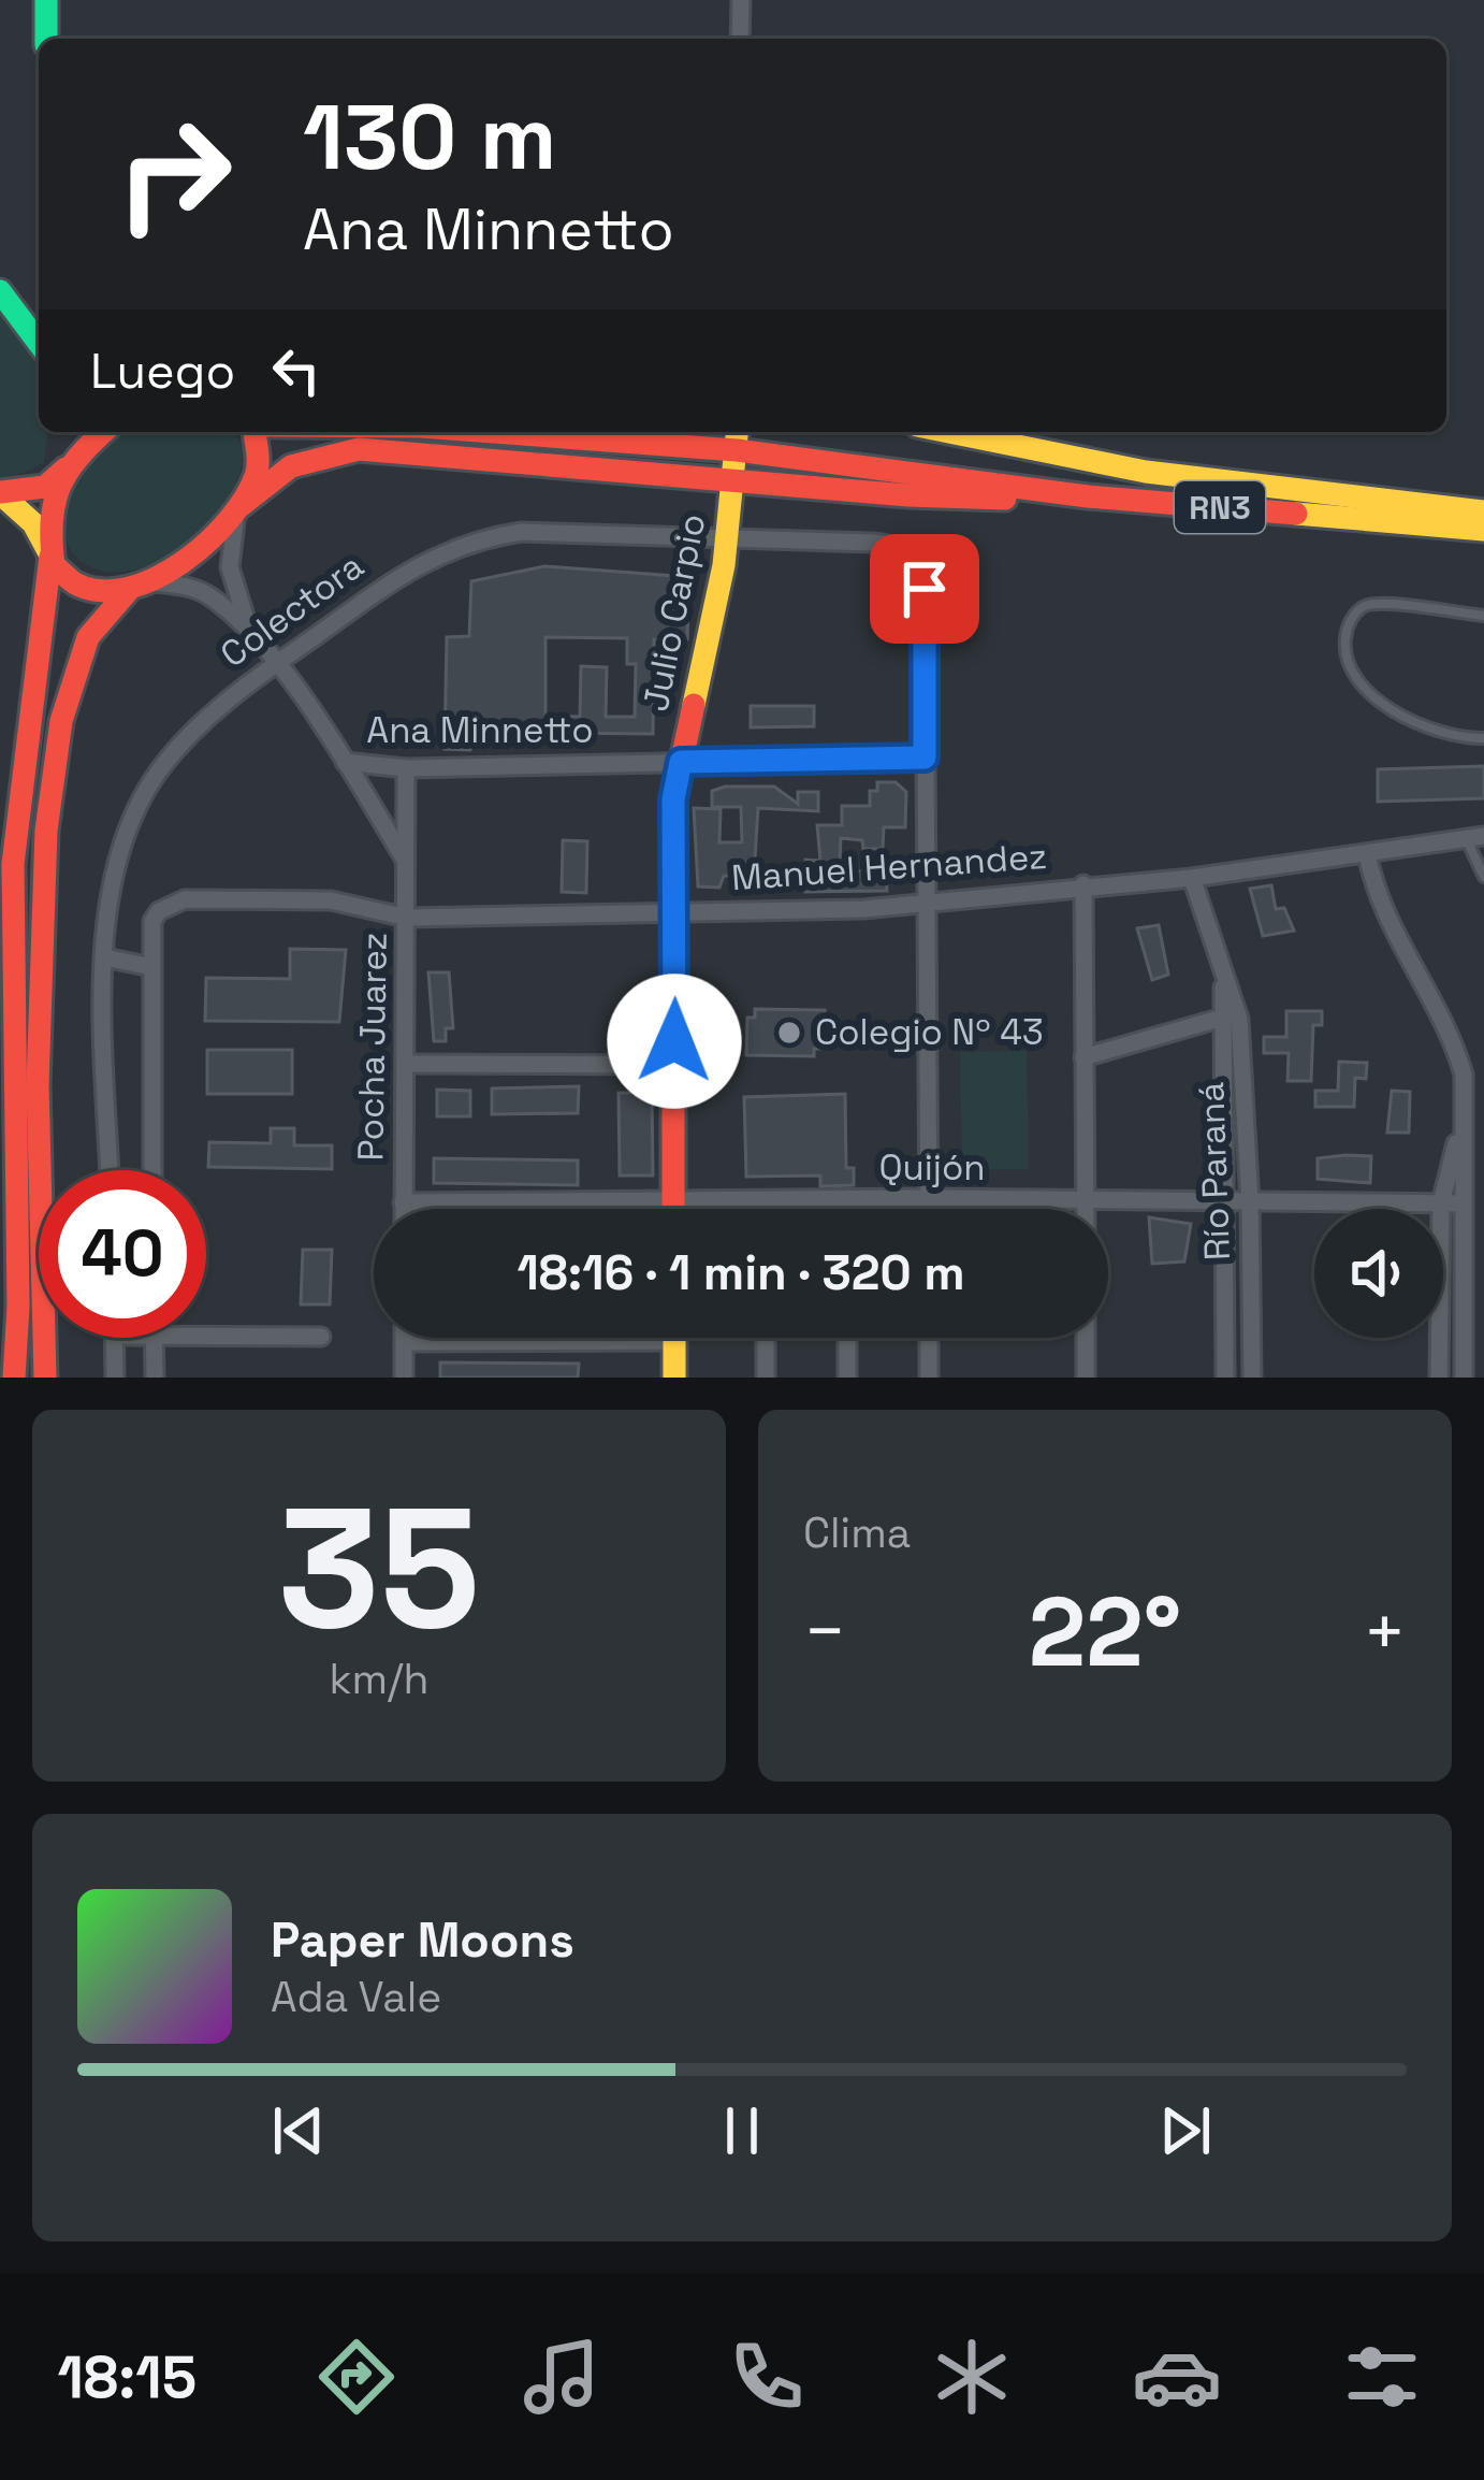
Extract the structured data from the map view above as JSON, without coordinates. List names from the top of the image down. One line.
{"streets":{"main road":["RN3","Julio Carpio"],"street":["Colectora","Ana Minnetto","Manuel Hernandez","Pocha Juarez","Quijón","Río Paraná"]},"crossings":[["RN3","Julio Carpio"],["Colectora","Julio Carpio"],["Colectora","Ana Minnetto"],["Julio Carpio","Ana Minnetto"],["Julio Carpio","Manuel Hernandez"],["Julio Carpio","Quijón"],["Ana Minnetto","Pocha Juarez"],["Manuel Hernandez","Pocha Juarez"],["Manuel Hernandez","Río Paraná"],["Pocha Juarez","Quijón"],["Quijón","Río Paraná"]],"places":["Colegio Nº 43"],"page":{"turn":["130 m","Ana Minnetto"],"then":"Luego","limit":"40","trip":"18:16 · 1 min · 320 m","tile":[["35","km/h"],"Clima"],"heat":["−","22°","+"],"song":["Paper Moons","Ada Vale"],"tabs":"18:15"}}
